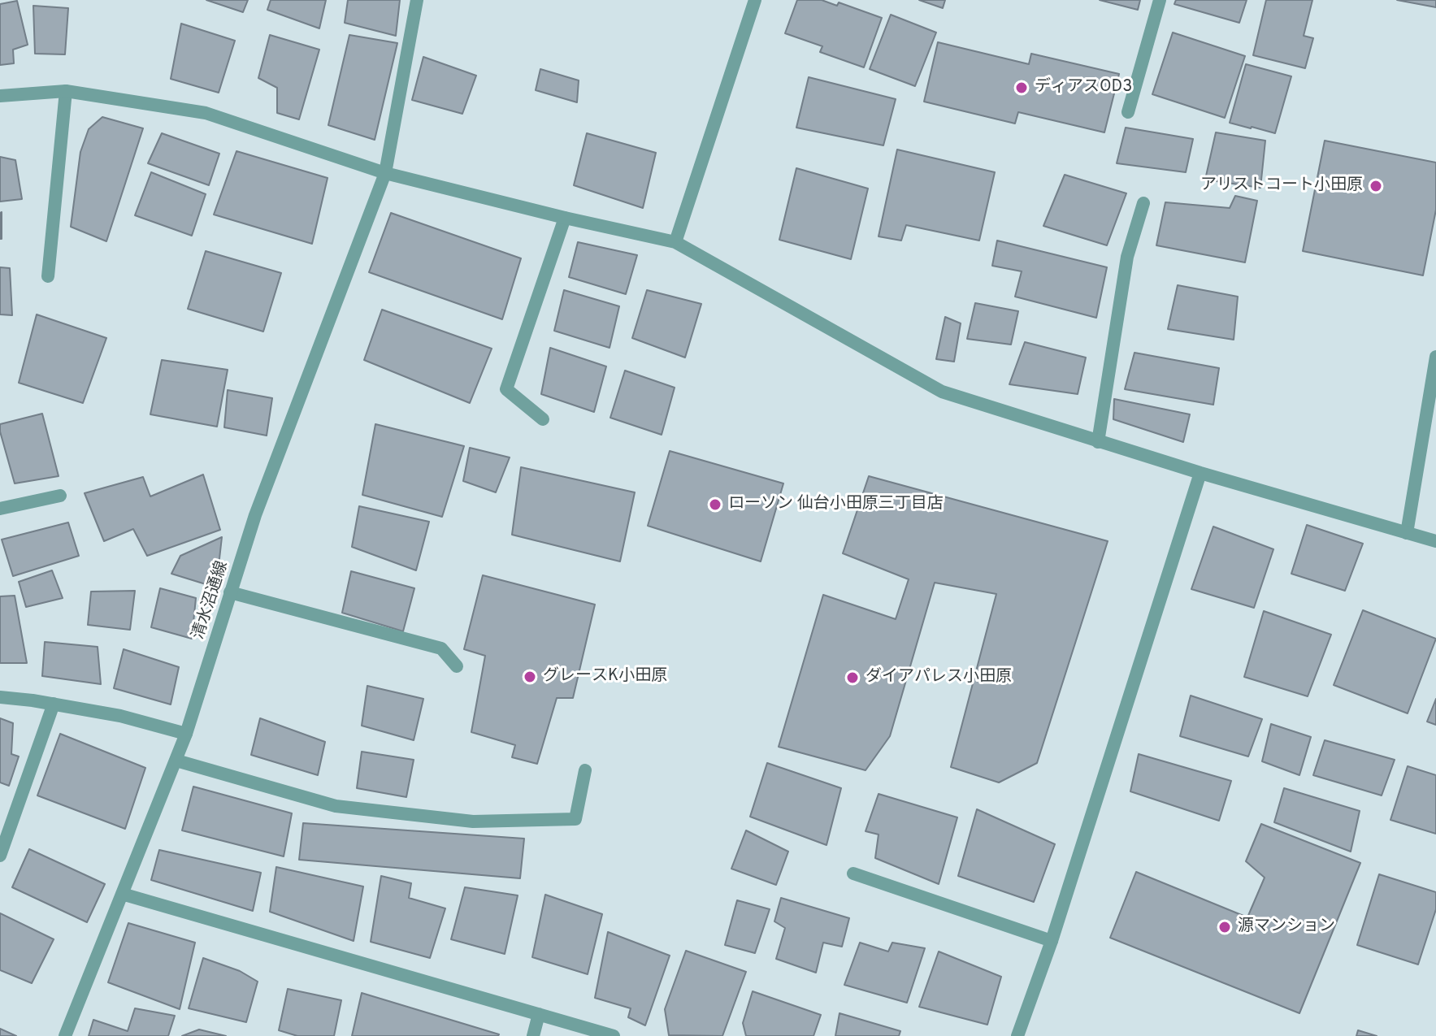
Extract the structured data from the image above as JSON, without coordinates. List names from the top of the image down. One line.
{"streets":{"street":["清水沼通線"]},"places":["ディアスOD3","アリストコート小田原","ローソン 仙台小田原三丁目店","グレースK小田原","ダイアパレス小田原","源マンション"]}
